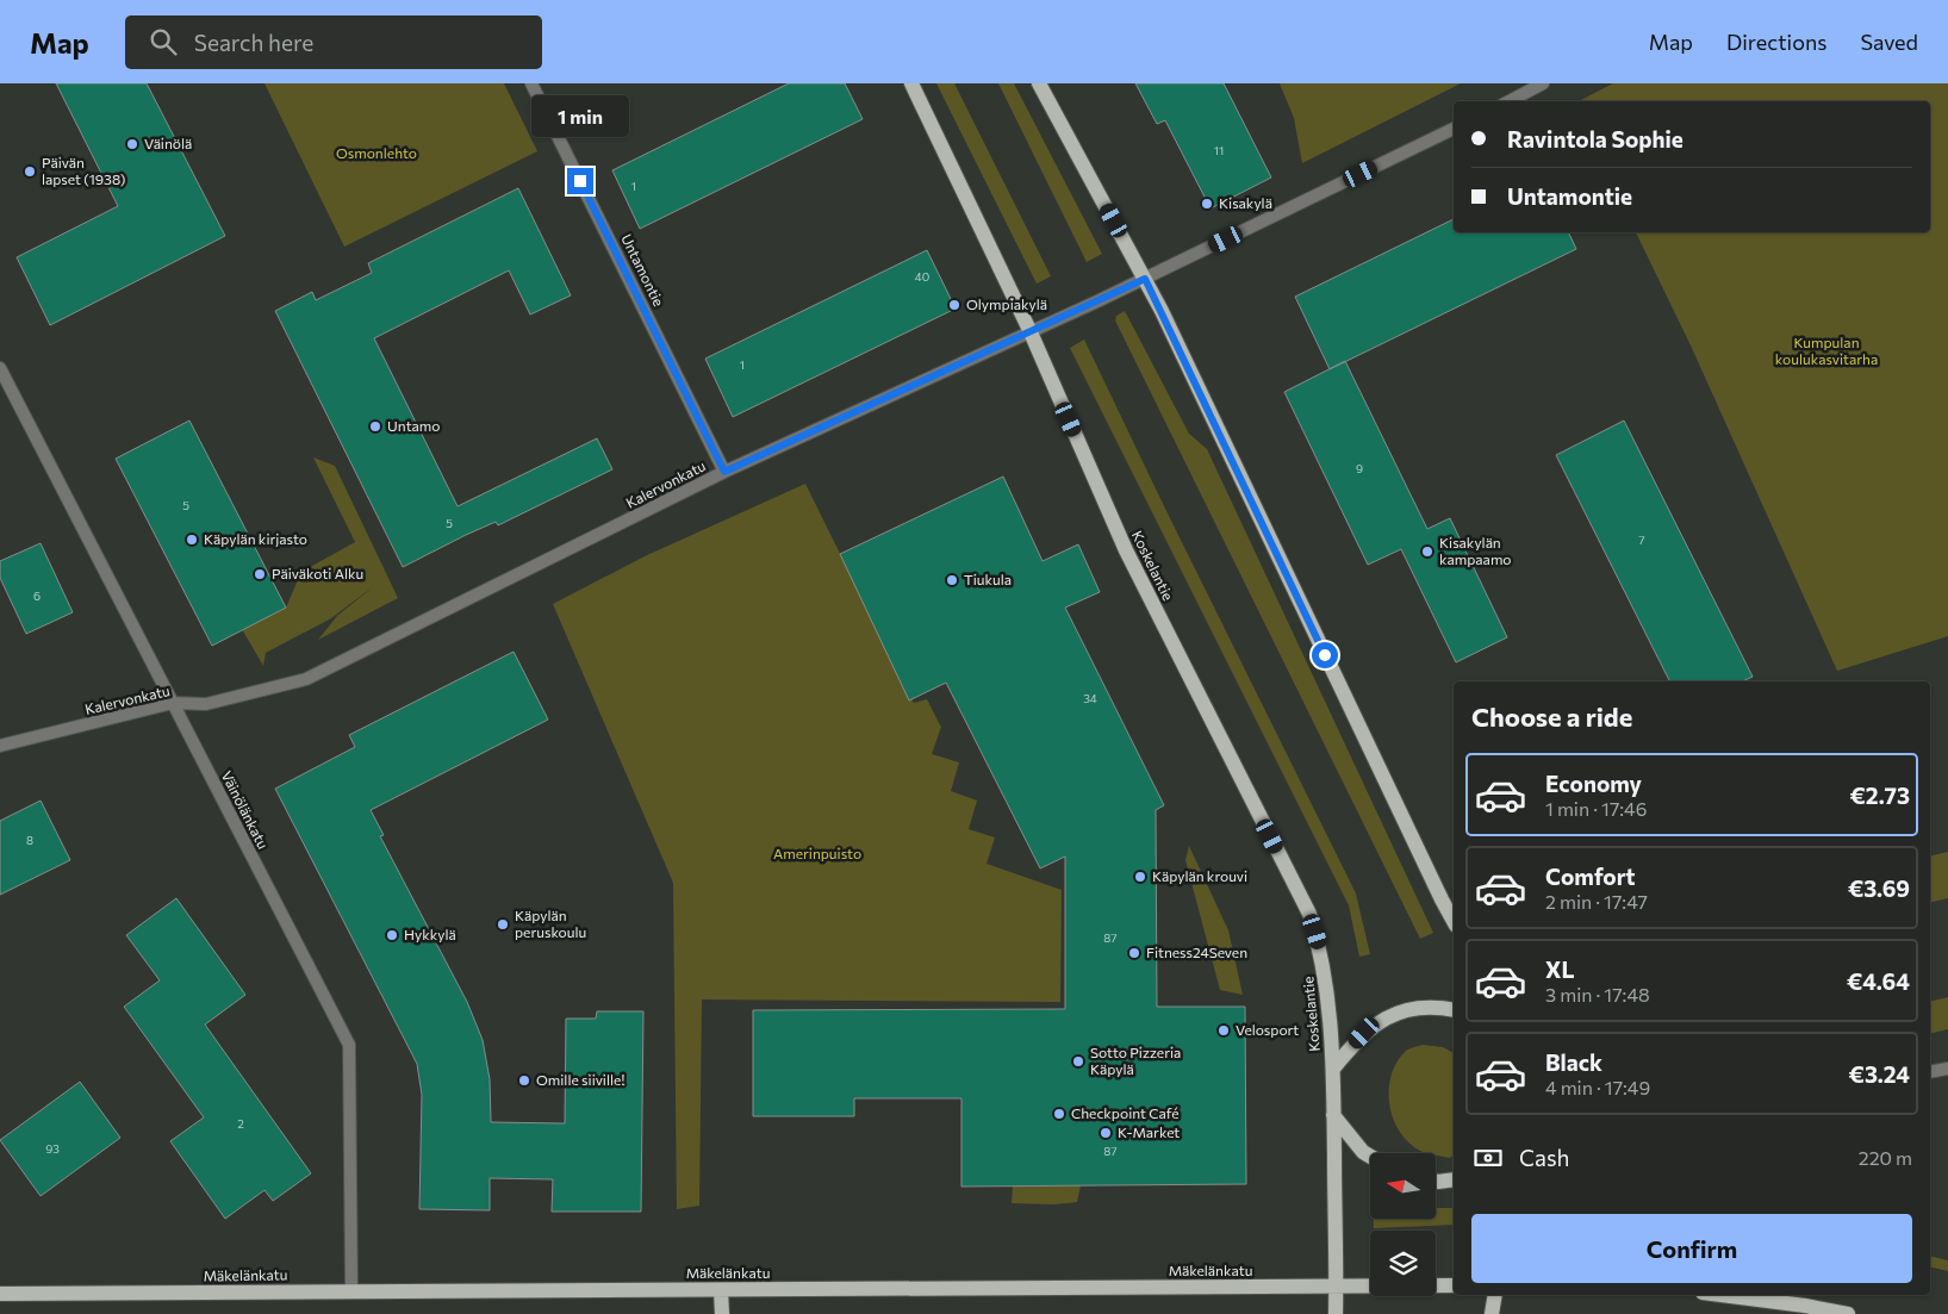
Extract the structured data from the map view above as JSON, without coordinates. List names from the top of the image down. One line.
{"streets":{"main road":["Koskelantie","Mäkelänkatu"],"street":["Untamontie","Kalervonkatu","Väinölänkatu"]},"crossings":[["Untamontie","Kalervonkatu"],["Kalervonkatu","Koskelantie"],["Kalervonkatu","Väinölänkatu"],["Koskelantie","Mäkelänkatu"],["Väinölänkatu","Mäkelänkatu"]],"parks":["Osmonlehto","Kumpulan koulukasvitarha","Amerinpuisto"],"places":["Väinölä","Päivän lapset (1938)","Kisakylä","Olympiakylä","Untamo","Käpylän kirjasto","Kisakylän kampaamo","Päiväkoti Alku","Tiukula","Käpylän krouvi","Käpylän peruskoulu","Hykkylä","Fitness24Seven","Velosport","Sotto Pizzeria Käpylä","Omille siiville!","Checkpoint Café","K-Market"],"house_numbers":["11","1","40","1","9","5","5","7","6","34","8","87","2","93","87"],"north":"left","page":{"header":"Map","search":"Search here","nav":["Map","Directions","Saved"],"bubble":"1 min","banner":["Ravintola Sophie","Untamontie"],"heading":"Choose a ride","list":[{"name":"Economy","note":"1 min · 17:46","value":"€2.73"},{"name":"Comfort","note":"2 min · 17:47","value":"€3.69"},{"name":"XL","note":"3 min · 17:48","value":"€4.64"},{"name":"Black","note":"4 min · 17:49","value":"€3.24"}],"pay":["Cash","220 m"],"buttons":"Confirm"}}
